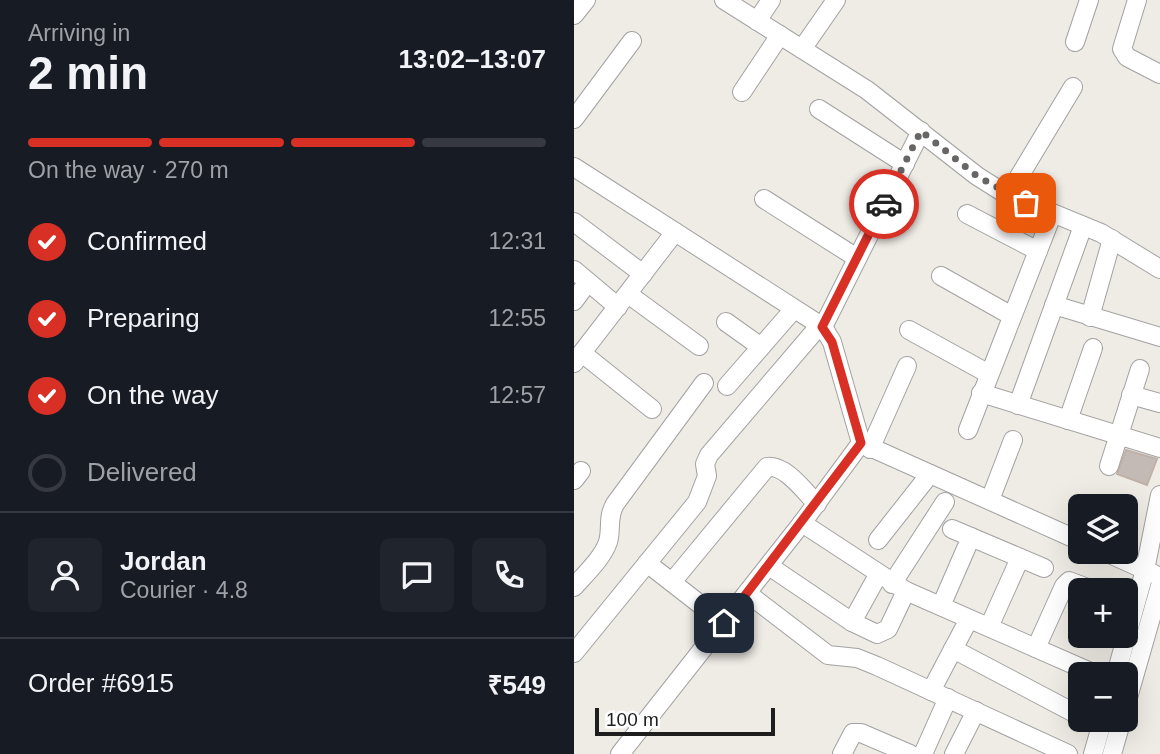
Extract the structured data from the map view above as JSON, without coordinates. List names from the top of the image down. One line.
{"scale_bar":"100 m","page":{"heading":["2 min","Arriving in","13:02–13:07"],"panel":["Jordan","Courier · 4.8","Order #6915","₹549"],"bar":"On the way · 270 m","list":[["Confirmed","12:31"],["Preparing","12:55"],["On the way","12:57"],"Delivered"],"map_buttons":["+","−"],"scale":"100 m"}}
